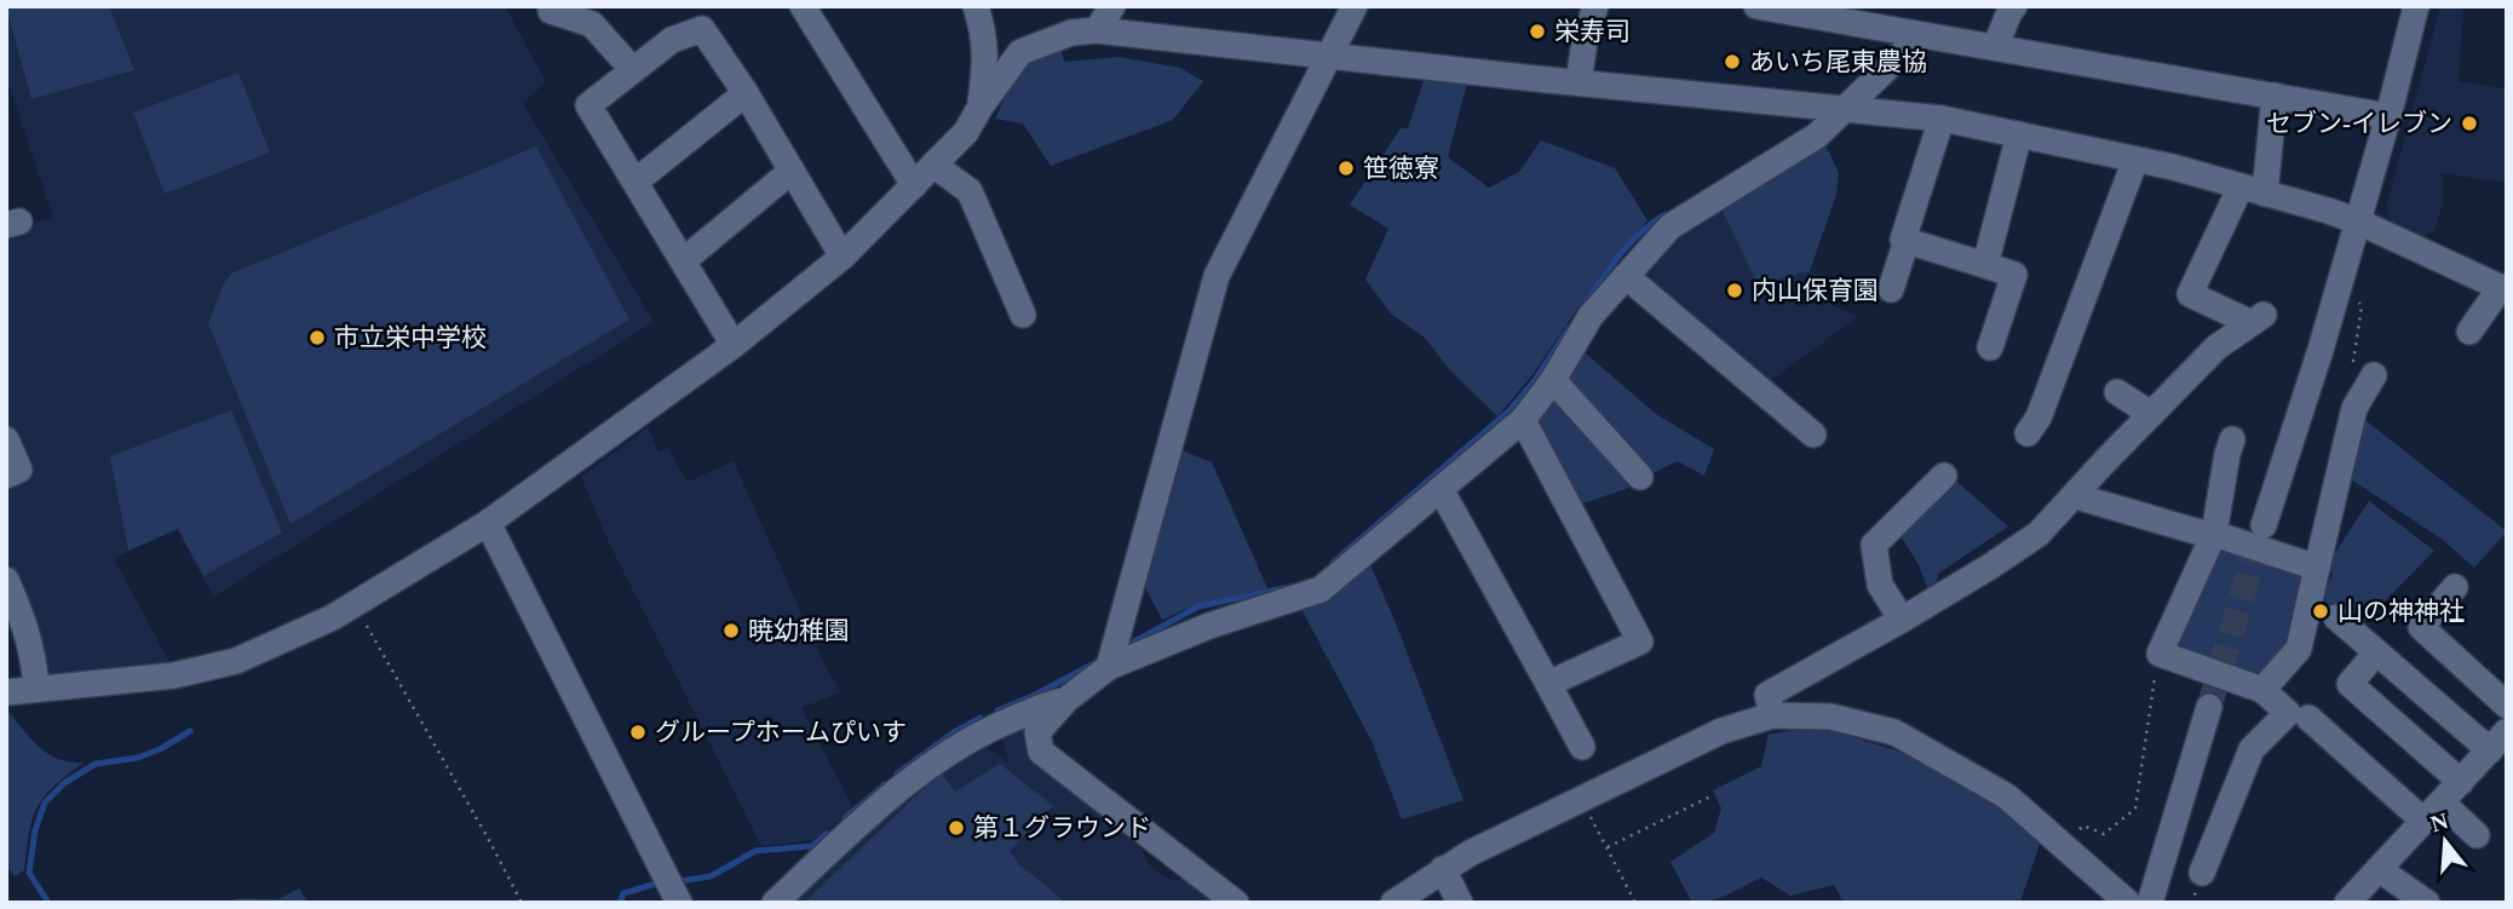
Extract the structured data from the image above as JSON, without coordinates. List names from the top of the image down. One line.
{"places":["栄寿司","あいち尾東農協","セブン-イレブン","笹徳寮","内山保育園","市立栄中学校","山の神神社","暁幼稚園","グループホームぴいす","第１グラウンド"],"north":"top"}
